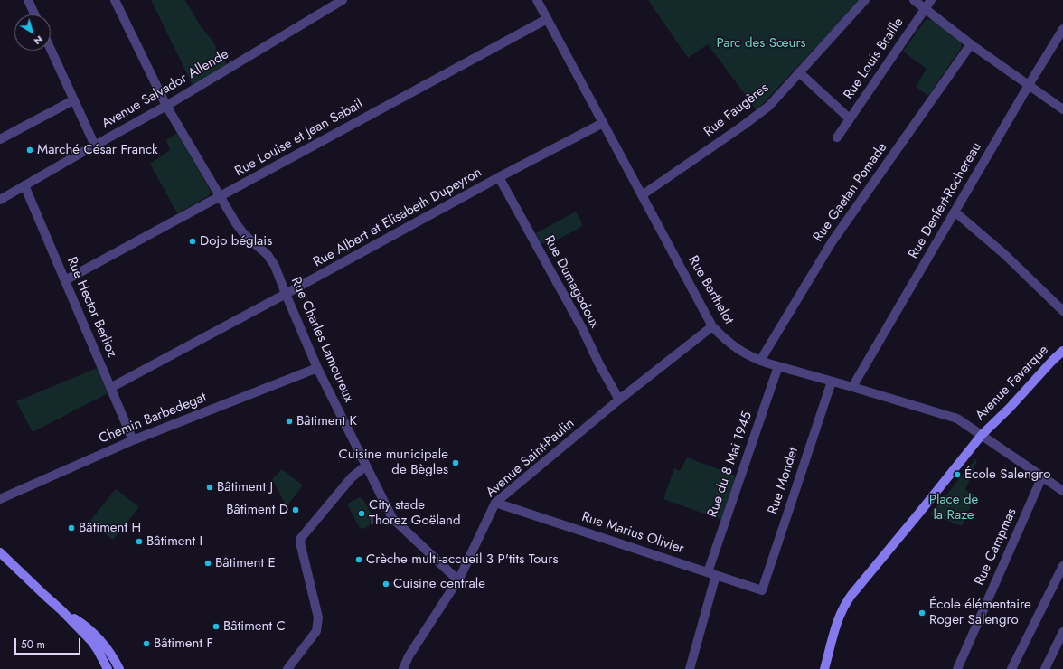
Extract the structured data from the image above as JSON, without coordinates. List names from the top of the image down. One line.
{"streets":{"street":["Rue Louis Braille","Avenue Salvador Allende","Rue Faugères","Rue Louise et Jean Sabail","Rue Gaetan Pomade","Rue Denfert-Rochereau","Rue Albert et Elisabeth Dupeyron","Rue Dumagodoux","Rue Berthelot","Rue Hector Berlioz","Rue Charles Lamoureux","Avenue Favarque","Chemin Barbedegat","Avenue Saint-Paulin","Rue du 8 Mai 1945","Rue Mondet","Rue Marius Olivier","Rue Campmas"]},"crossings":[["Rue Louis Braille","Rue Faugères"],["Avenue Salvador Allende","Rue Hector Berlioz"],["Avenue Salvador Allende","Rue Charles Lamoureux"],["Rue Faugères","Rue Berthelot"],["Rue Louise et Jean Sabail","Rue Berthelot"],["Rue Louise et Jean Sabail","Rue Hector Berlioz"],["Rue Louise et Jean Sabail","Rue Charles Lamoureux"],["Rue Gaetan Pomade","Rue Berthelot"],["Rue Denfert-Rochereau","Rue Berthelot"],["Rue Albert et Elisabeth Dupeyron","Rue Dumagodoux"],["Rue Albert et Elisabeth Dupeyron","Rue Berthelot"],["Rue Albert et Elisabeth Dupeyron","Rue Hector Berlioz"],["Rue Albert et Elisabeth Dupeyron","Rue Charles Lamoureux"],["Rue Dumagodoux","Avenue Saint-Paulin"],["Rue Berthelot","Avenue Favarque"],["Rue Berthelot","Avenue Saint-Paulin"],["Rue Berthelot","Rue du 8 Mai 1945"],["Rue Berthelot","Rue Mondet"],["Rue Berthelot","Rue Campmas"],["Rue Hector Berlioz","Chemin Barbedegat"],["Rue Charles Lamoureux","Chemin Barbedegat"],["Rue Charles Lamoureux","Avenue Saint-Paulin"],["Avenue Saint-Paulin","Rue Marius Olivier"],["Rue du 8 Mai 1945","Rue Marius Olivier"],["Rue Mondet","Rue Marius Olivier"]],"parks":["Parc des Sœurs","Place de la Raze"],"places":["Marché César Franck","Dojo béglais","Bâtiment K","Cuisine municipale de Bègles","École Salengro","Bâtiment J","Bâtiment D","City stade Thorez Goëland","Bâtiment H","Bâtiment I","Crèche multi-accueil 3 P'tits Tours","Bâtiment E","Cuisine centrale","École élémentaire Roger Salengro","Bâtiment C","Bâtiment F"],"scale_bar":"50 m","north":"bottom right"}
